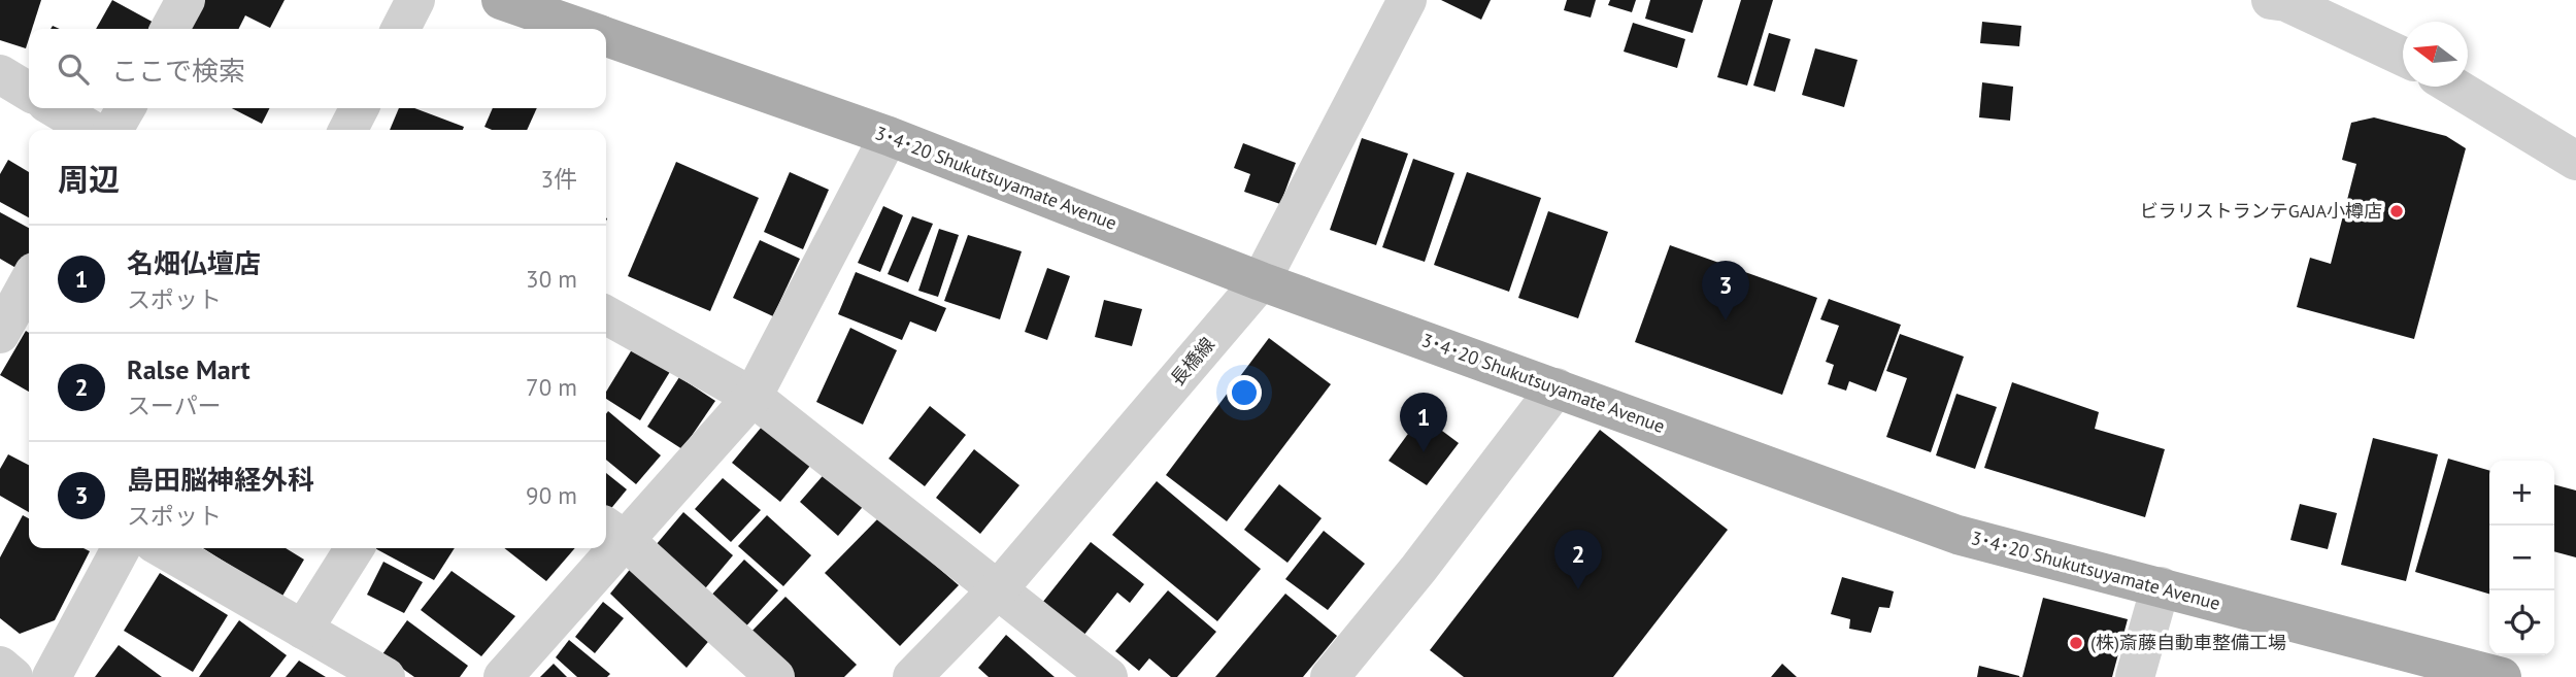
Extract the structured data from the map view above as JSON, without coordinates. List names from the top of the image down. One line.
{"streets":{"main road":["3･4･20 Shukutsuyamate Avenue"],"street":["長橋線"]},"crossings":[["3･4･20 Shukutsuyamate Avenue","長橋線"]],"places":["ビラリストランテGAJA小樽店","(株)斎藤自動車整備工場"],"north":"left","page":{"search":"ここで検索","heading":["周辺","3件"],"list":[{"mark":"1","name":"名畑仏壇店","note":"スポット","value":"30 m"},{"mark":"2","name":"Ralse Mart","note":"スーパー","value":"70 m"},{"mark":"3","name":"島田脳神経外科","note":"スポット","value":"90 m"}],"pins":["3","1","2"],"map_buttons":["+","−"]}}
